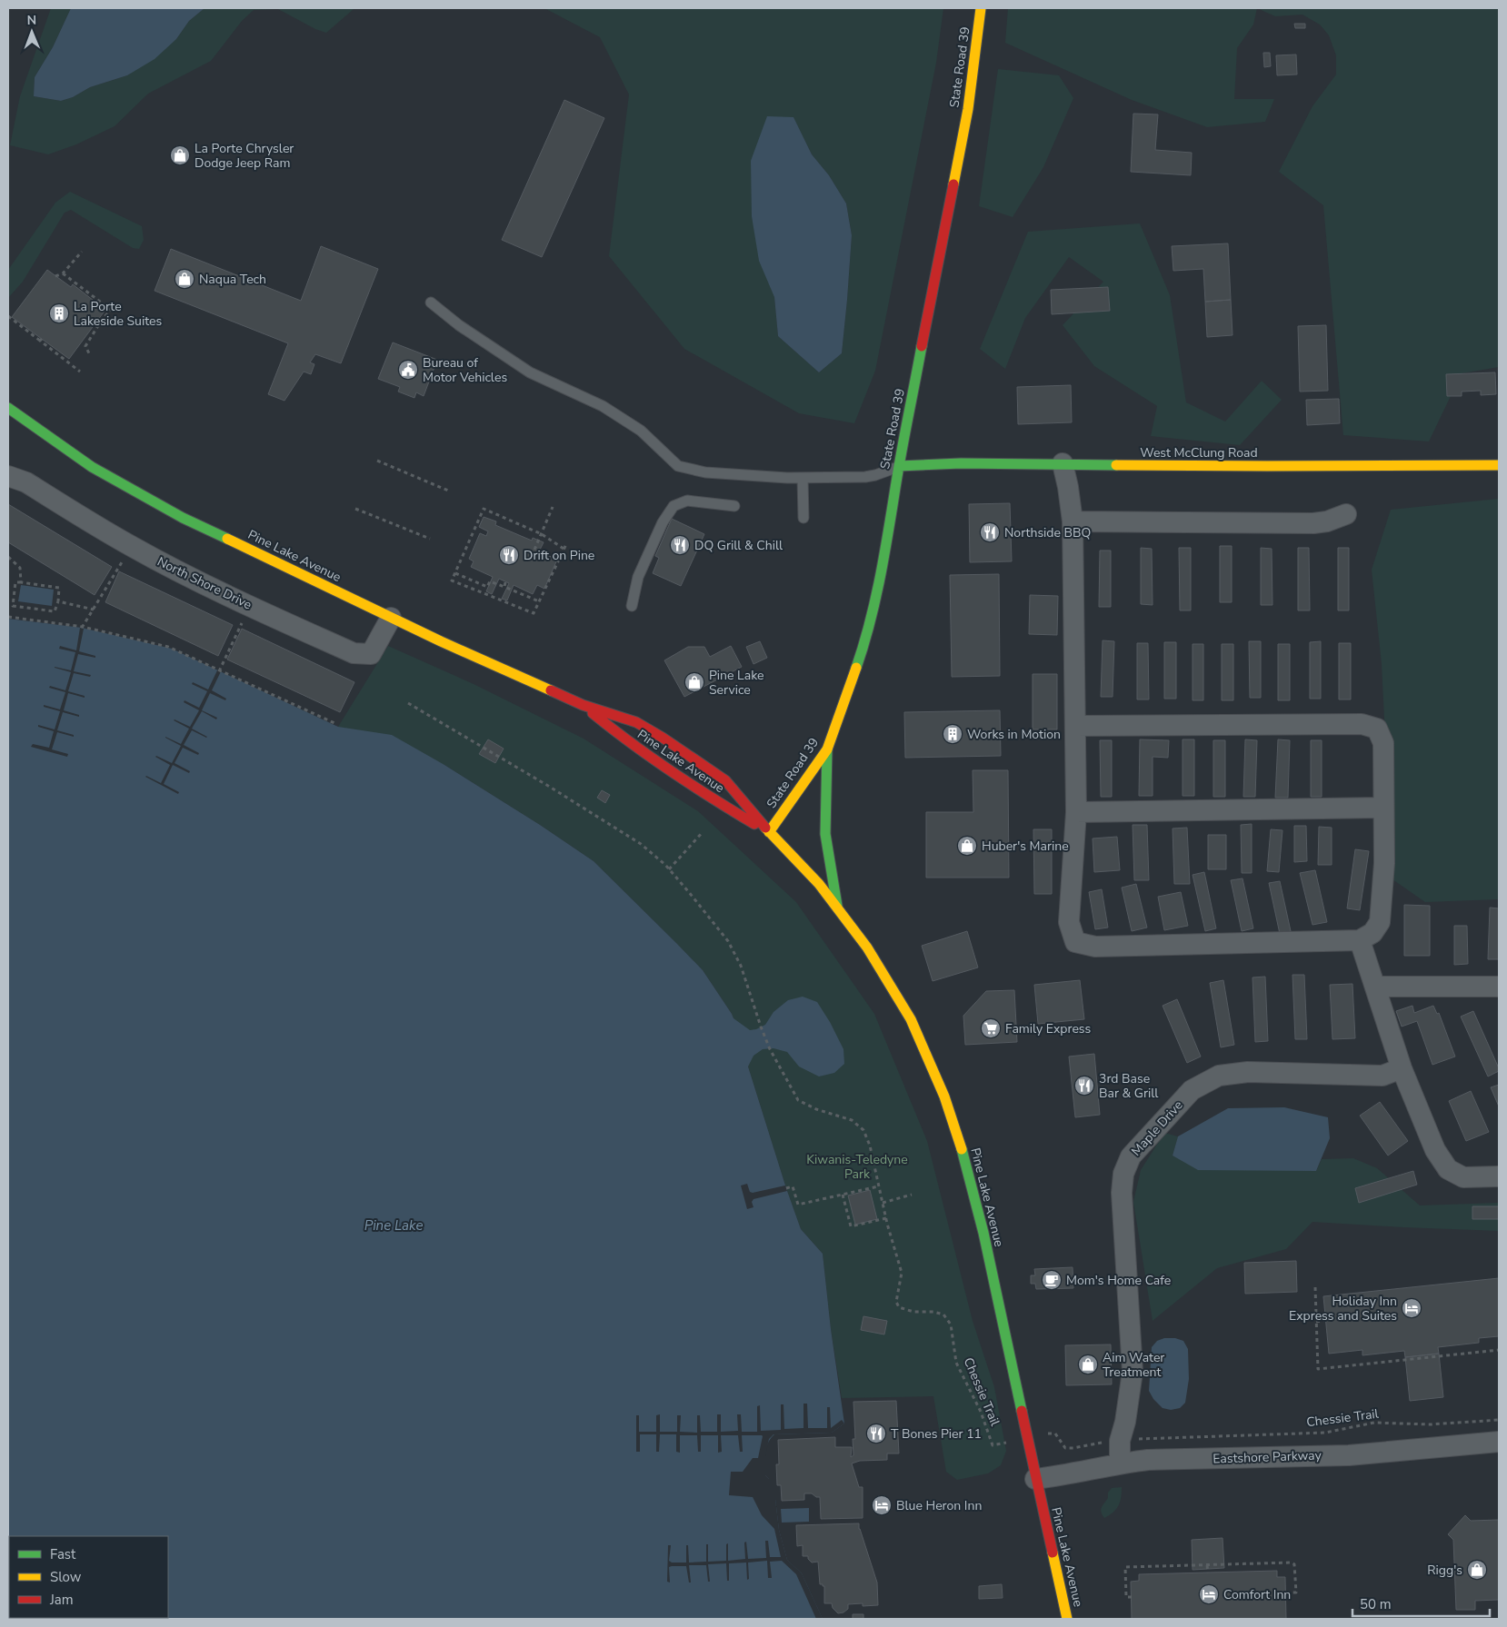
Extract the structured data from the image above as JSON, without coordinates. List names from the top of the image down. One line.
{"streets":{"main road":["State Road 39","West McClung Road","Pine Lake Avenue"],"street":["North Shore Drive","Maple Drive","Eastshore Parkway"],"path":["Chessie Trail"]},"crossings":[["State Road 39","West McClung Road"],["State Road 39","Pine Lake Avenue"],["Pine Lake Avenue","North Shore Drive"],["Pine Lake Avenue","Eastshore Parkway"],["Maple Drive","Eastshore Parkway"]],"water":["Pine Lake"],"parks":["Kiwanis-Teledyne Park"],"places":{"shop":["La Porte Chrysler Dodge Jeep Ram","Naqua Tech","Pine Lake Service","Huber's Marine","Aim Water Treatment","Rigg's"],"building":["La Porte Lakeside Suites","Works in Motion"],"public building":["Bureau of Motor Vehicles"],"restaurant":["Northside BBQ","DQ Grill & Chill","Drift on Pine","3rd Base Bar & Grill","T Bones Pier 11"],"supermarket":["Family Express"],"cafe":["Mom's Home Cafe"],"hotel":["Holiday Inn Express and Suites","Blue Heron Inn","Comfort Inn"]},"legend":["Fast","Slow","Jam"],"scale_bar":"50 m","north":"top"}
